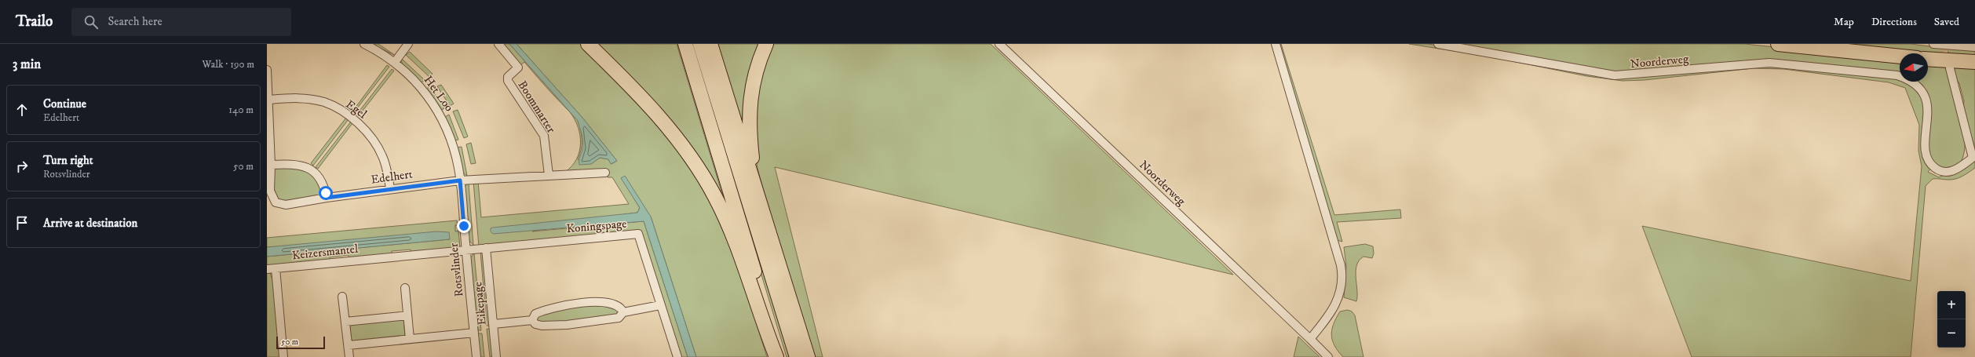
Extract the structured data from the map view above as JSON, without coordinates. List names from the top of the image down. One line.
{"streets":{"street":["Noorderweg","Het Loo","Boommarter","Egel","Edelhert","Koningspage","Keizersmantel","Rotsvlinder","Eikepage"]},"crossings":[["Het Loo","Edelhert"],["Het Loo","Rotsvlinder"],["Egel","Edelhert"],["Edelhert","Rotsvlinder"],["Koningspage","Keizersmantel"],["Koningspage","Rotsvlinder"],["Koningspage","Eikepage"],["Keizersmantel","Rotsvlinder"]],"scale_bar":"50 m","north":"left","page":{"header":"Trailo","search":"Search here","nav":["Map","Directions","Saved"],"heading":["3 min","Walk · 190 m"],"list":[["Continue","Edelhert","140 m"],["Turn right","Rotsvlinder","50 m"],"Arrive at destination"],"map_buttons":["+","−"],"scale":"50 m"}}
